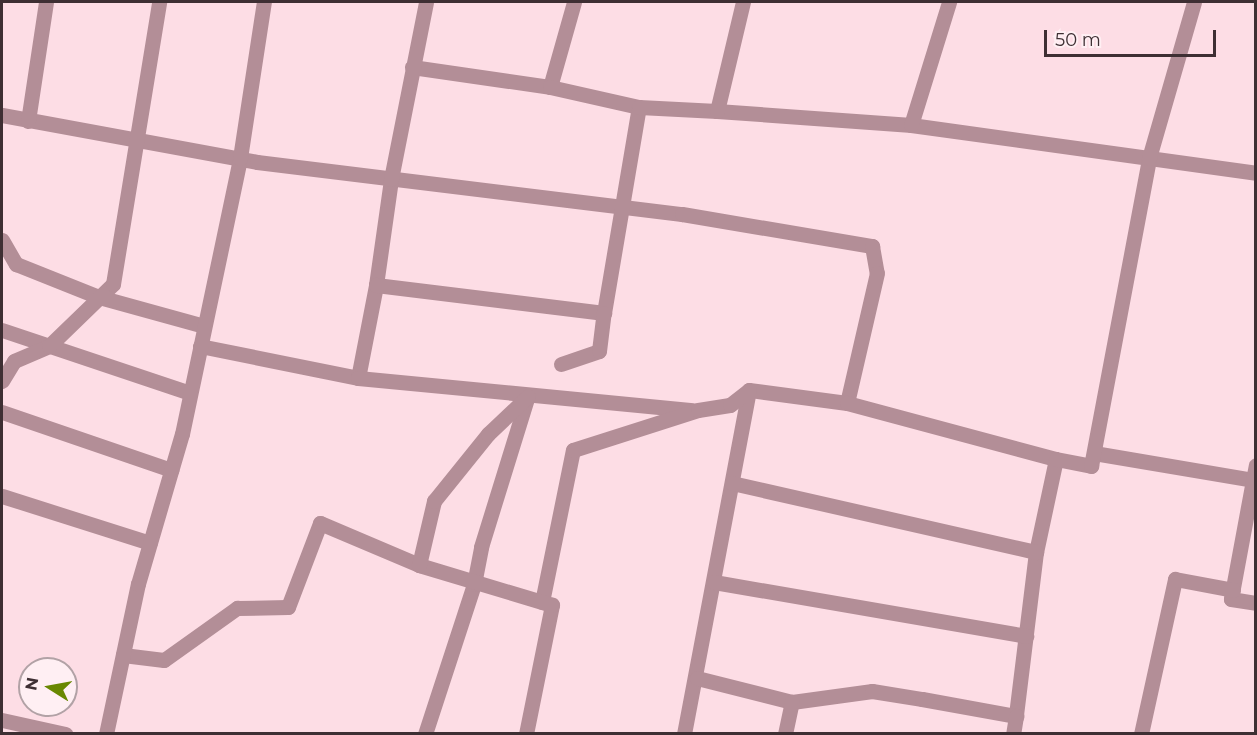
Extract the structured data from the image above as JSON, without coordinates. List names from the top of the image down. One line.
{"scale_bar":"50 m","north":"left"}
